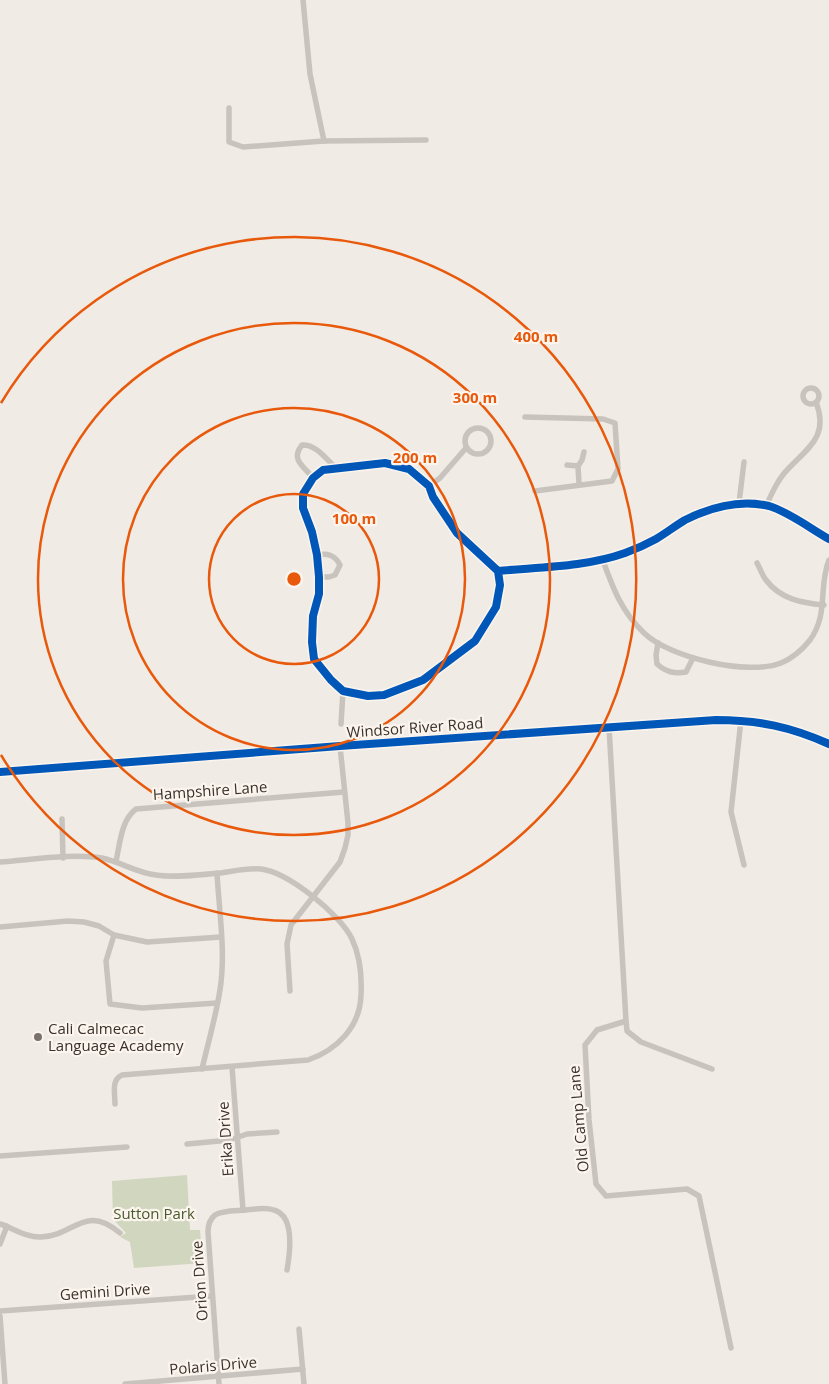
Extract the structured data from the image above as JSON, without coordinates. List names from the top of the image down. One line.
{"streets":{"main road":["Windsor River Road"],"street":["Hampshire Lane","Old Camp Lane","Erika Drive","Orion Drive","Gemini Drive","Polaris Drive"]},"crossings":[["Erika Drive","Orion Drive"],["Orion Drive","Gemini Drive"],["Orion Drive","Polaris Drive"]],"parks":["Sutton Park"],"places":["Cali Calmecac Language Academy"],"rings":["400 m","300 m","200 m","100 m"]}
